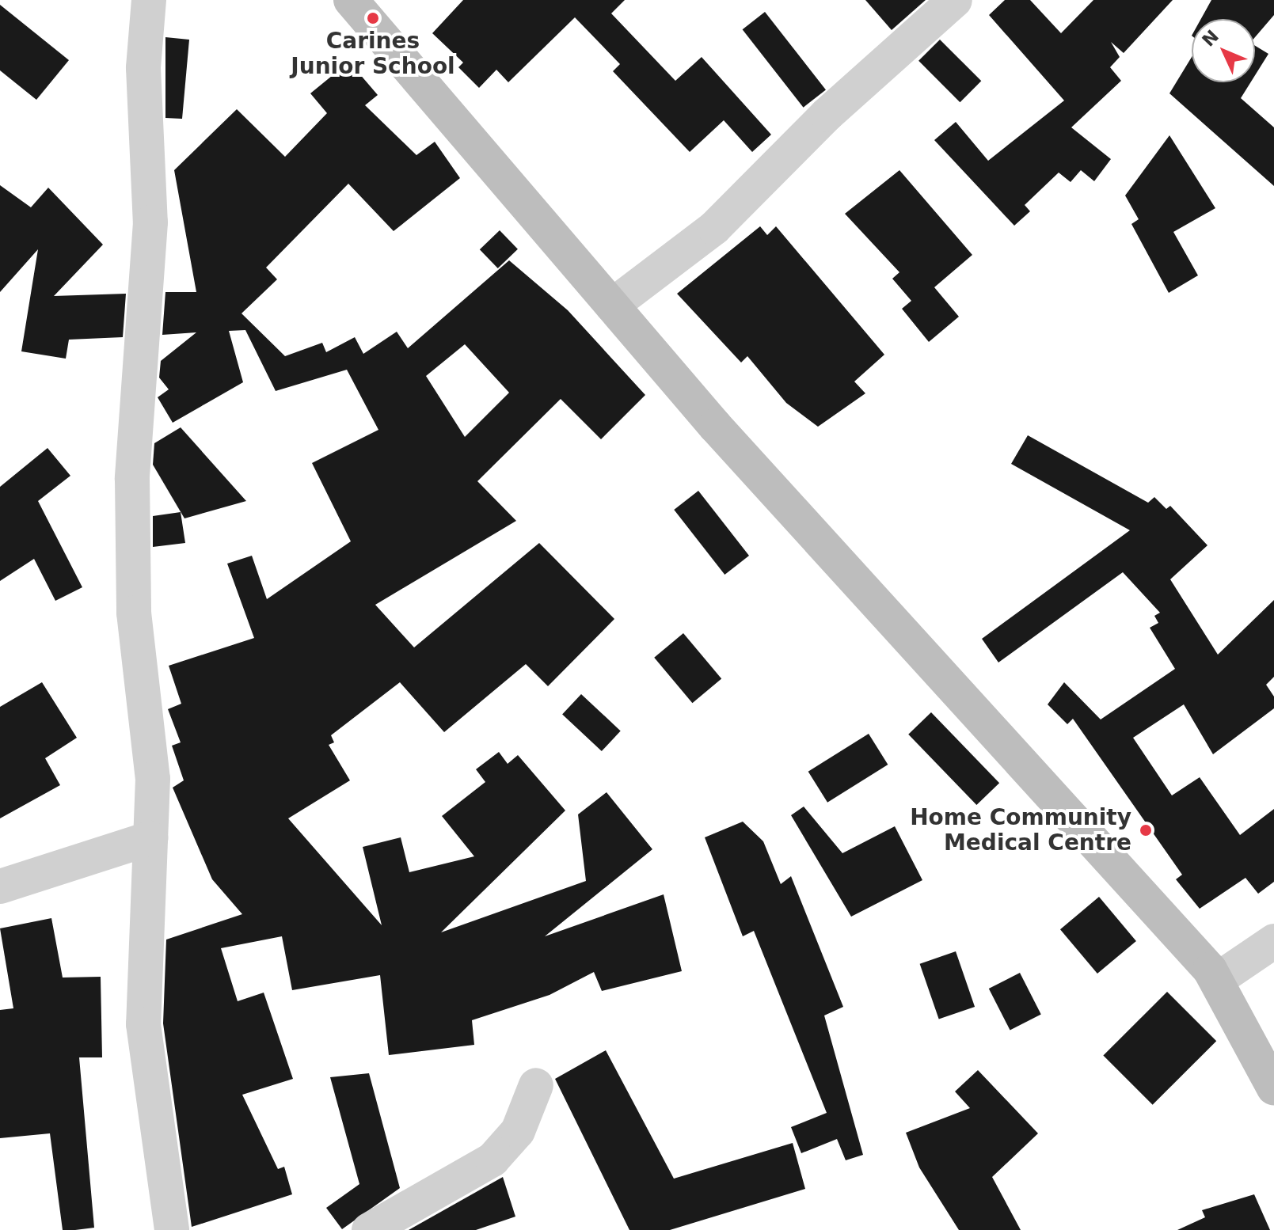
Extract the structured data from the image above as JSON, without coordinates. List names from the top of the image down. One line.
{"places":["Carines Junior School","Home Community Medical Centre"],"north":"top left"}
